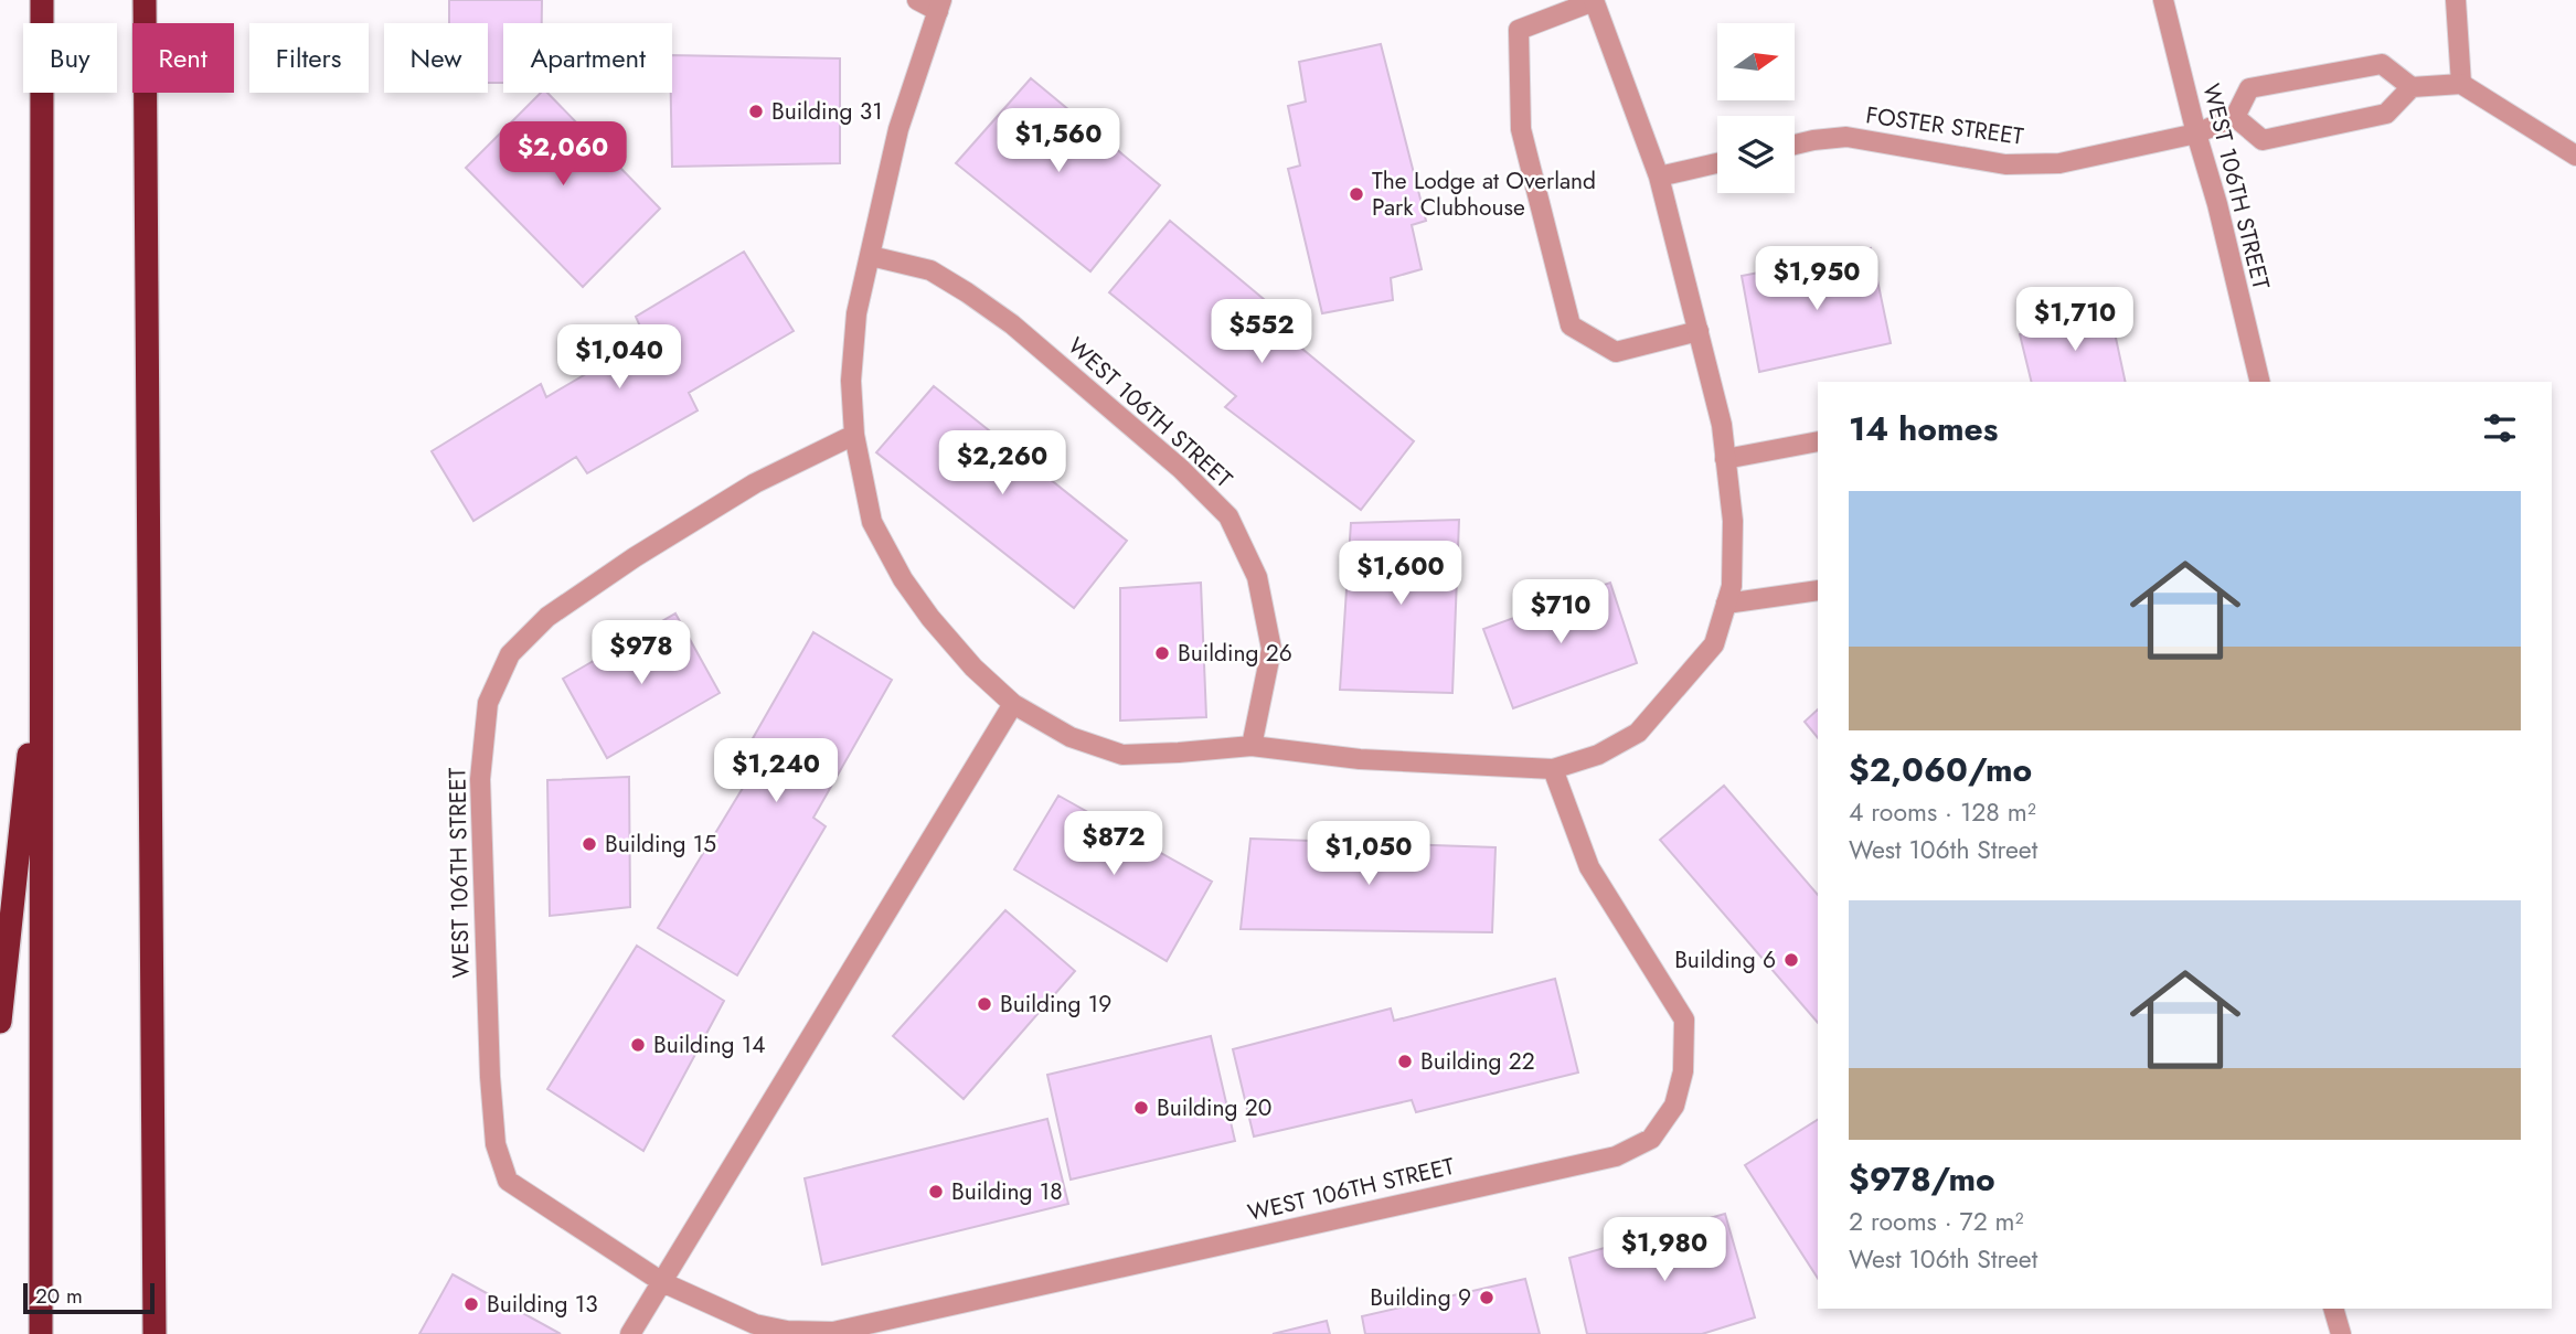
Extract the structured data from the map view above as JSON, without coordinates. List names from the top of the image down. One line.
{"streets":{"street":["FOSTER STREET","WEST 106TH STREET"]},"crossings":[["FOSTER STREET","WEST 106TH STREET"]],"places":["Building 31","The Lodge at Overland Park Clubhouse","Building 26","Building 15","Building 6","Building 19","Building 14","Building 22","Building 20","Building 18","Building 9","Building 13"],"scale_bar":"20 m","north":"right","page":{"chip":["Buy","Rent","Filters","New","Apartment"],"price":["$1,560","$2,060","$1,950","$1,710","$552","$1,040","$2,260","$1,600","$710","$978","$1,240","$872","$1,050","$1,980"],"heading":"14 homes","list":[{"name":"$2,060/mo","note":"4 rooms · 128 m² · West 106th Street"},{"name":"$978/mo","note":"2 rooms · 72 m² · West 106th Street"}],"scale":"20 m"}}
